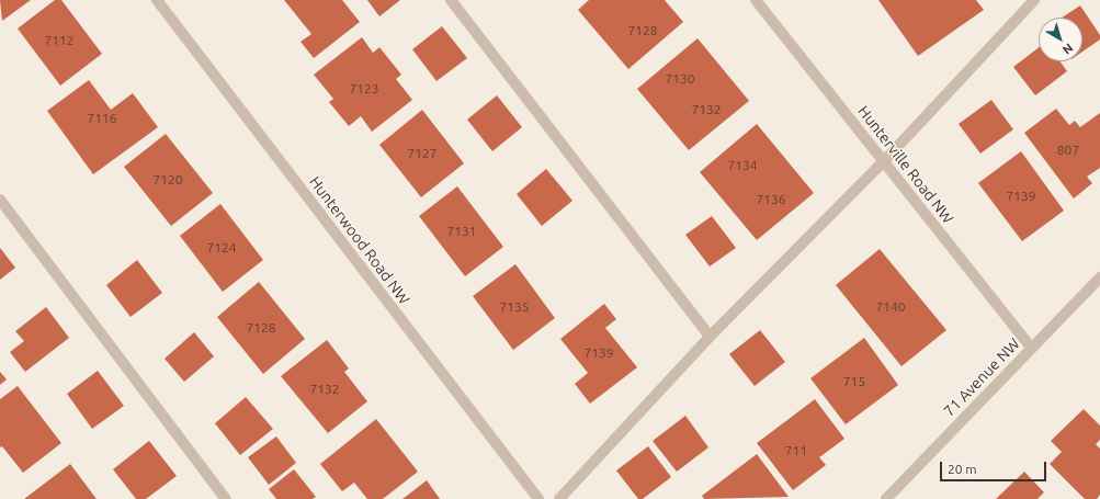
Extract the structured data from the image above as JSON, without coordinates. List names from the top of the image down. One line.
{"streets":{"street":["Hunterville Road NW","Hunterwood Road NW","71 Avenue NW"]},"crossings":[["Hunterville Road NW","71 Avenue NW"]],"house_numbers":["7128","7112","7130","7123","7132","7116","807","7127","7134","7120","7139","7136","7131","7124","7135","7140","7128","7139","715","7132","711"],"scale_bar":"20 m","north":"bottom right"}
